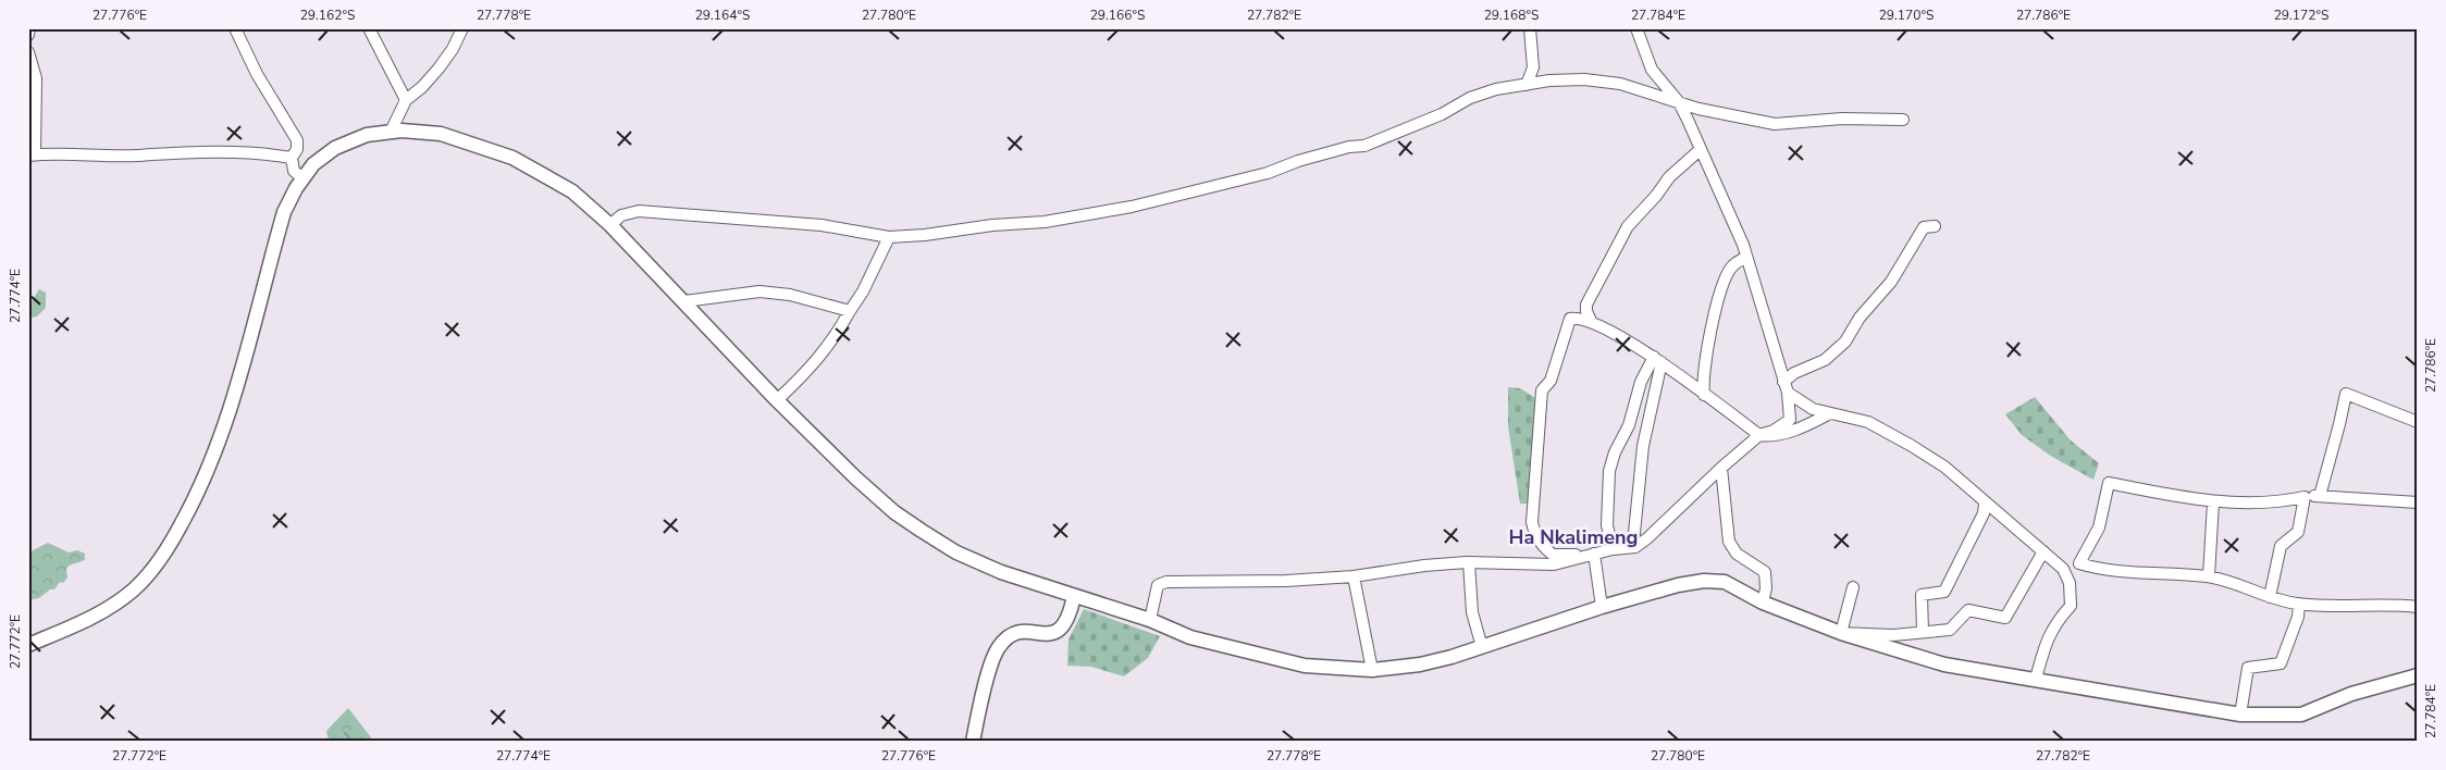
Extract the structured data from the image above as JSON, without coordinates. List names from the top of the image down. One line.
{"districts":["Ha Nkalimeng"],"coordinates":["27.776°E","29.162°S","27.778°E","29.164°S","27.780°E","29.166°S","27.782°E","29.168°S","27.784°E","29.170°S","27.786°E","29.172°S","27.774°E","27.772°E"]}
